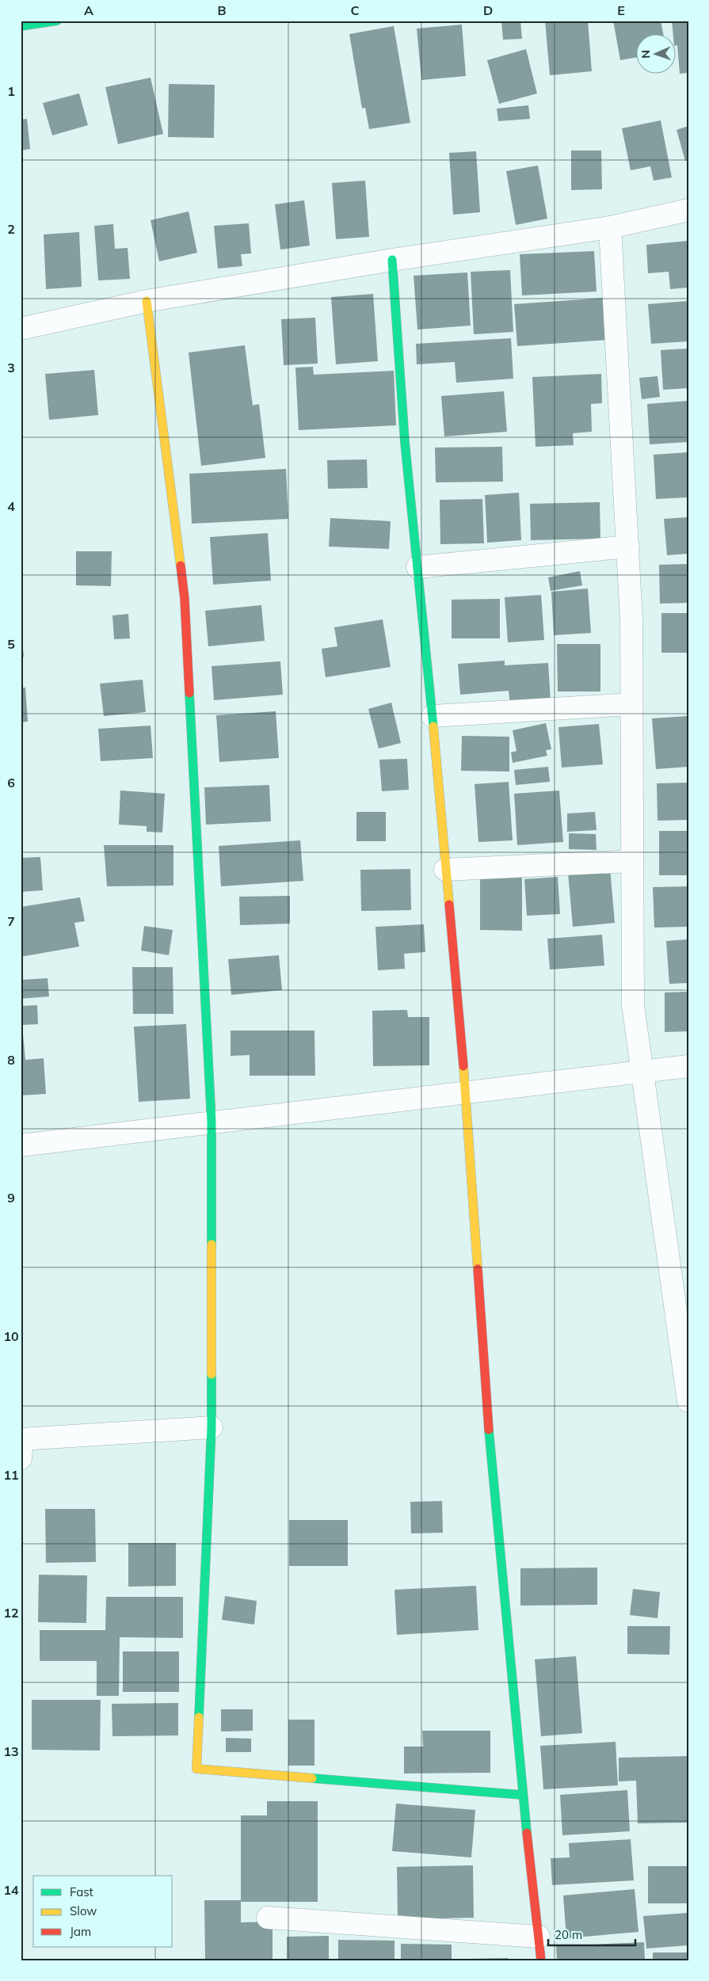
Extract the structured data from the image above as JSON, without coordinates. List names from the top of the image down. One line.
{"legend":["Fast","Slow","Jam"],"scale_bar":"20 m","north":"left","grid":{"columns":["A","B","C","D","E"],"rows":["1","2","3","4","5","6","7","8","9","10","11","12","13","14"]}}
